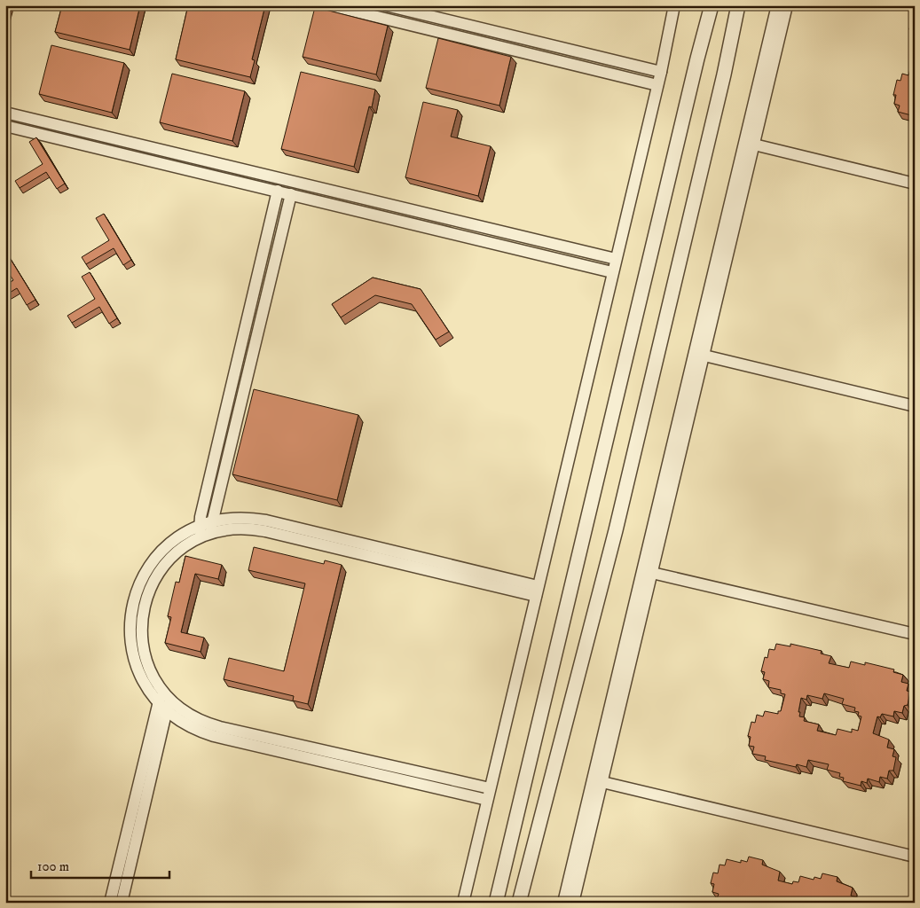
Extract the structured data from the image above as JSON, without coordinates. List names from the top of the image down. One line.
{"scale_bar":"100 m"}
